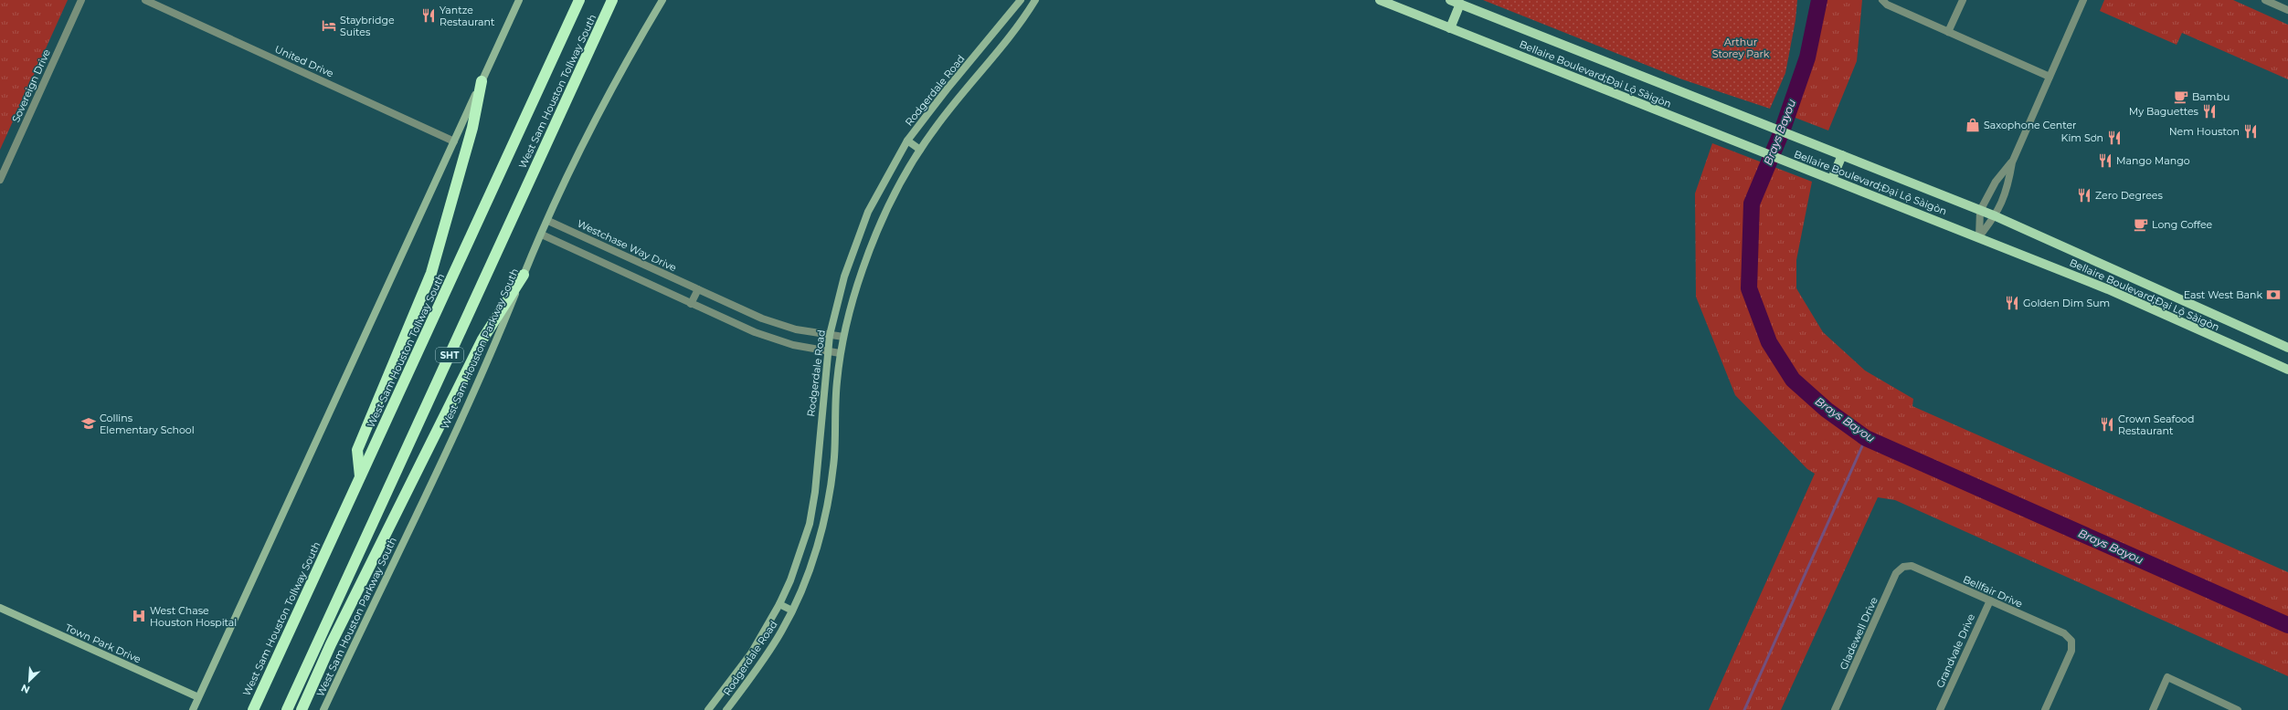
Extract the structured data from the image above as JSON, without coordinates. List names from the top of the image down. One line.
{"streets":{"highway":["West Sam Houston Tollway South","SHT"],"main road":["Bellaire Boulevard;Đại Lộ Sàigòn"],"street":["United Drive","Sovereign Drive","Rodgerdale Road","Westchase Way Drive","West Sam Houston Parkway South","Bellfair Drive","Gladewell Drive","Town Park Drive","Grandvale Drive"]},"crossings":[["Rodgerdale Road","Westchase Way Drive"],["Westchase Way Drive","West Sam Houston Parkway South"],["Bellfair Drive","Gladewell Drive"],["Bellfair Drive","Grandvale Drive"]],"water":["Brays Bayou"],"parks":["Arthur Storey Park"],"places":{"restaurant":["Yantze Restaurant","My Baguettes","Nem Houston","Kim Sơn","Mango Mango","Zero Degrees","Golden Dim Sum","Crown Seafood Restaurant"],"hotel":["Staybridge Suites"],"cafe":["Bambu","Long Coffee"],"shop":["Saxophone Center"],"bank":["East West Bank"],"school or university":["Collins Elementary School"],"hospital":["West Chase Houston Hospital"]},"north":"bottom left"}
